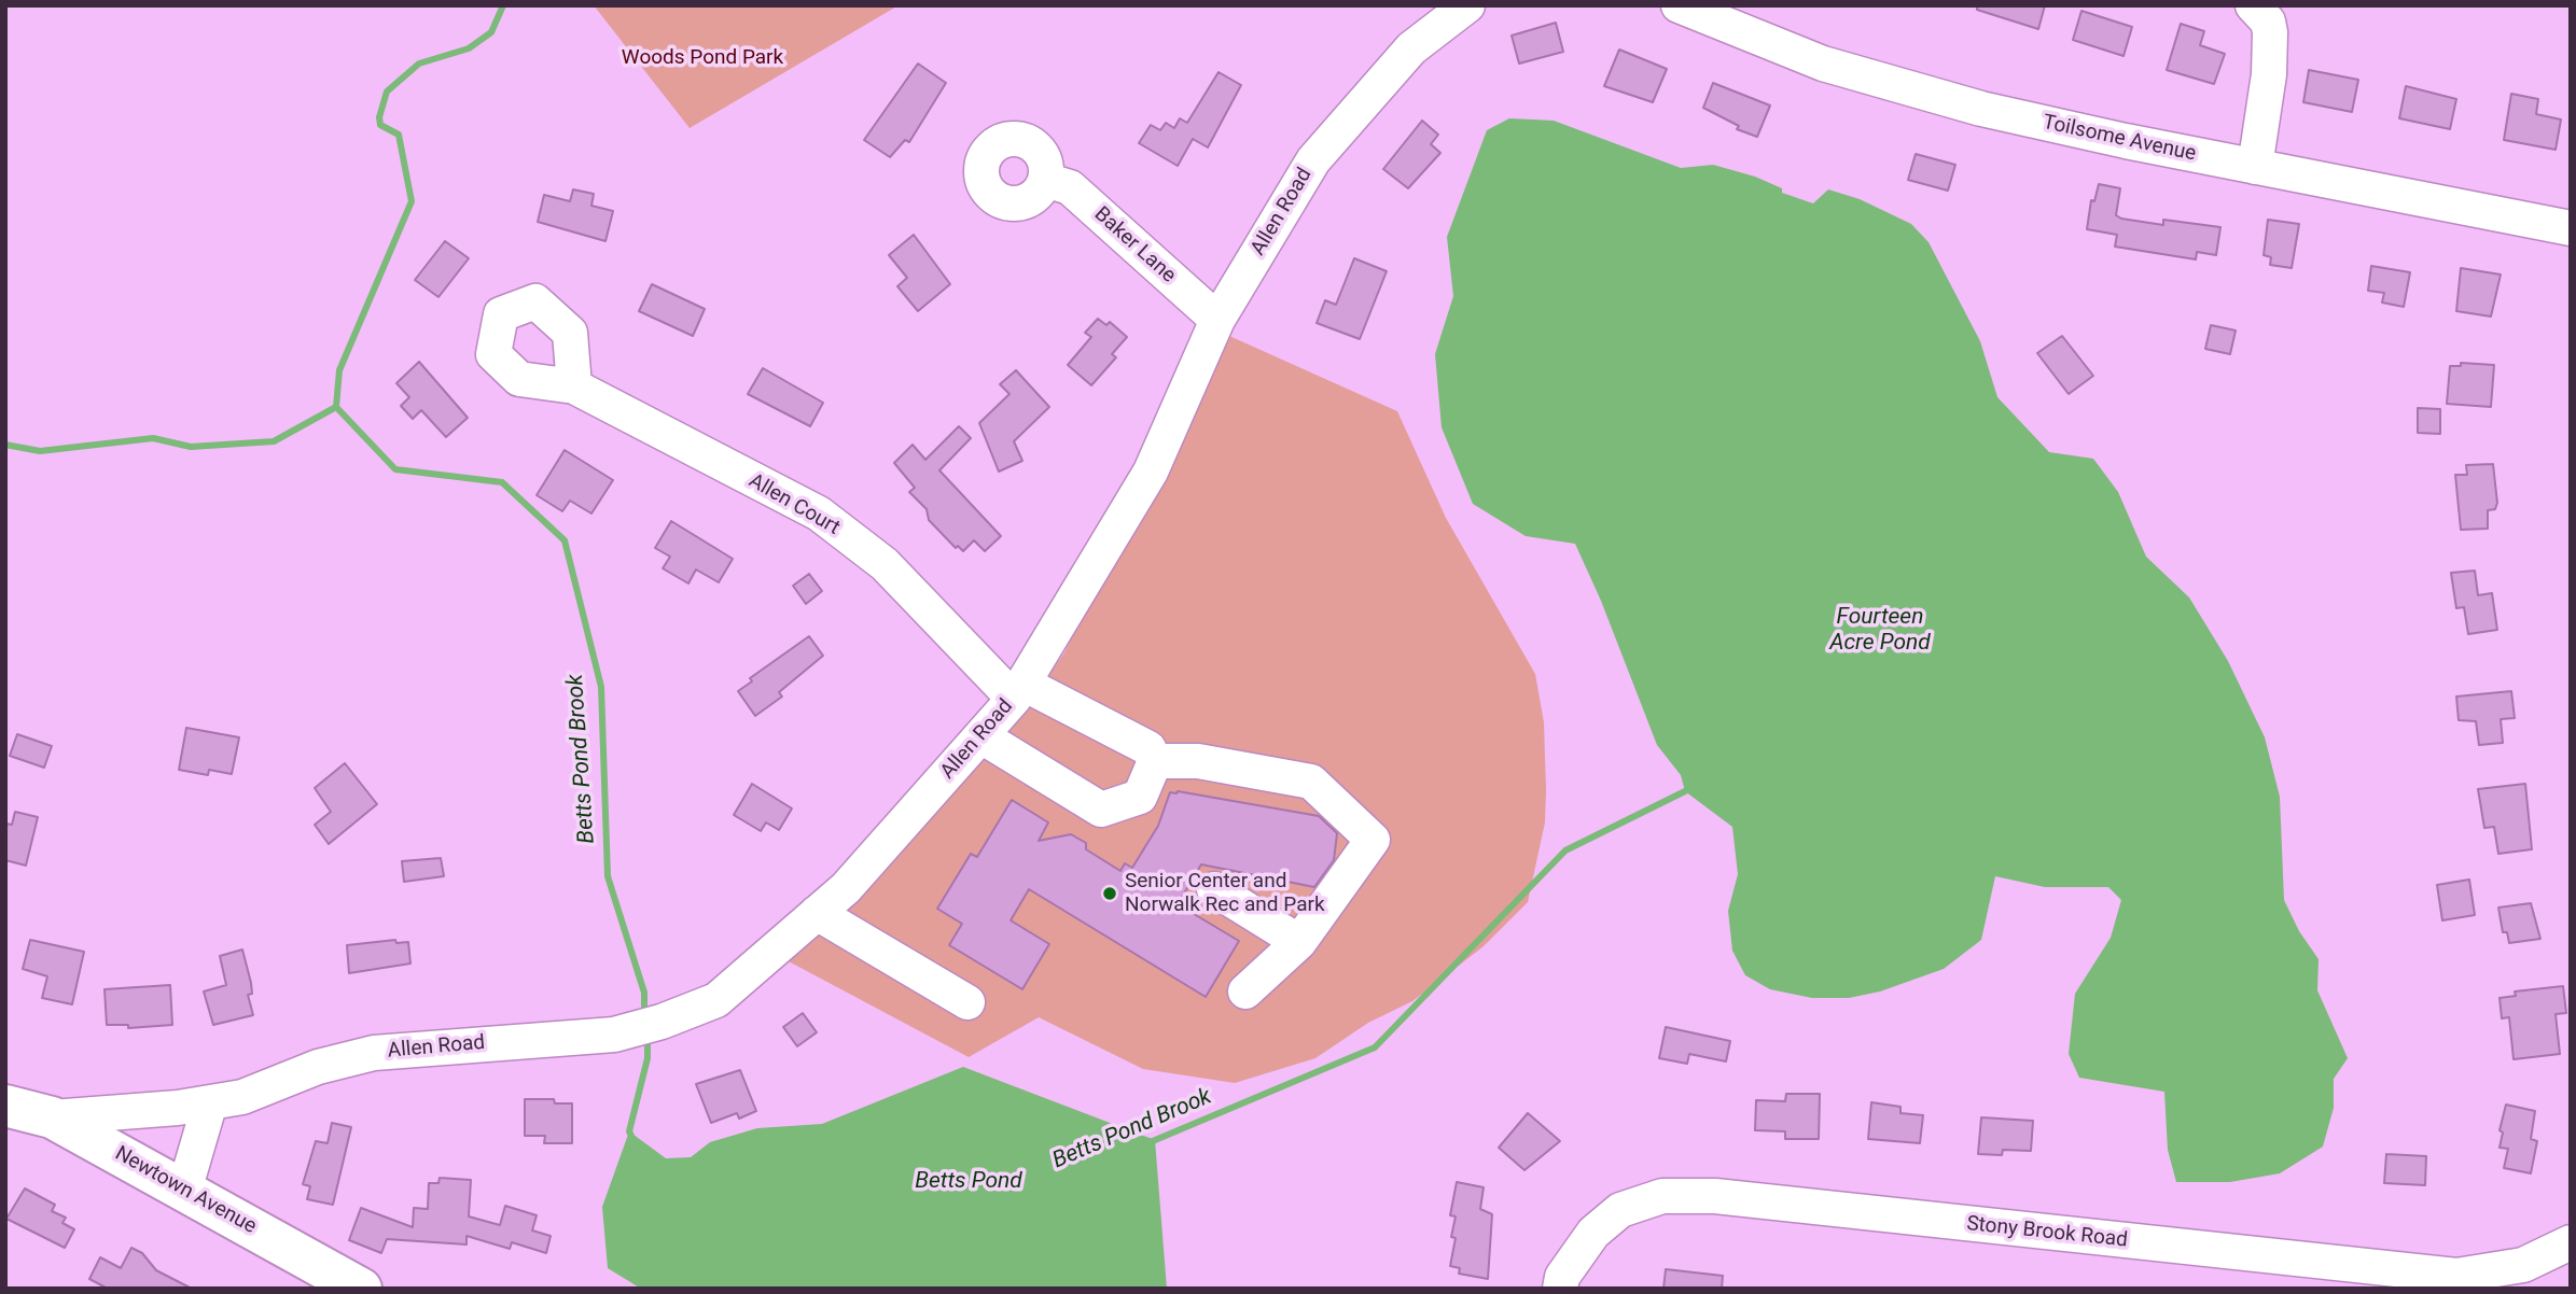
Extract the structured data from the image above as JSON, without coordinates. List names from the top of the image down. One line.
{"streets":{"main road":["Newtown Avenue"],"street":["Toilsome Avenue","Allen Road","Baker Lane","Allen Court","Stony Brook Road"]},"crossings":[["Allen Road","Baker Lane"],["Allen Road","Allen Court"],["Allen Road","Newtown Avenue"]],"water":["Fourteen Acre Pond","Betts Pond Brook","Betts Pond"],"parks":["Woods Pond Park"],"places":["Senior Center and Norwalk Rec and Park"]}
